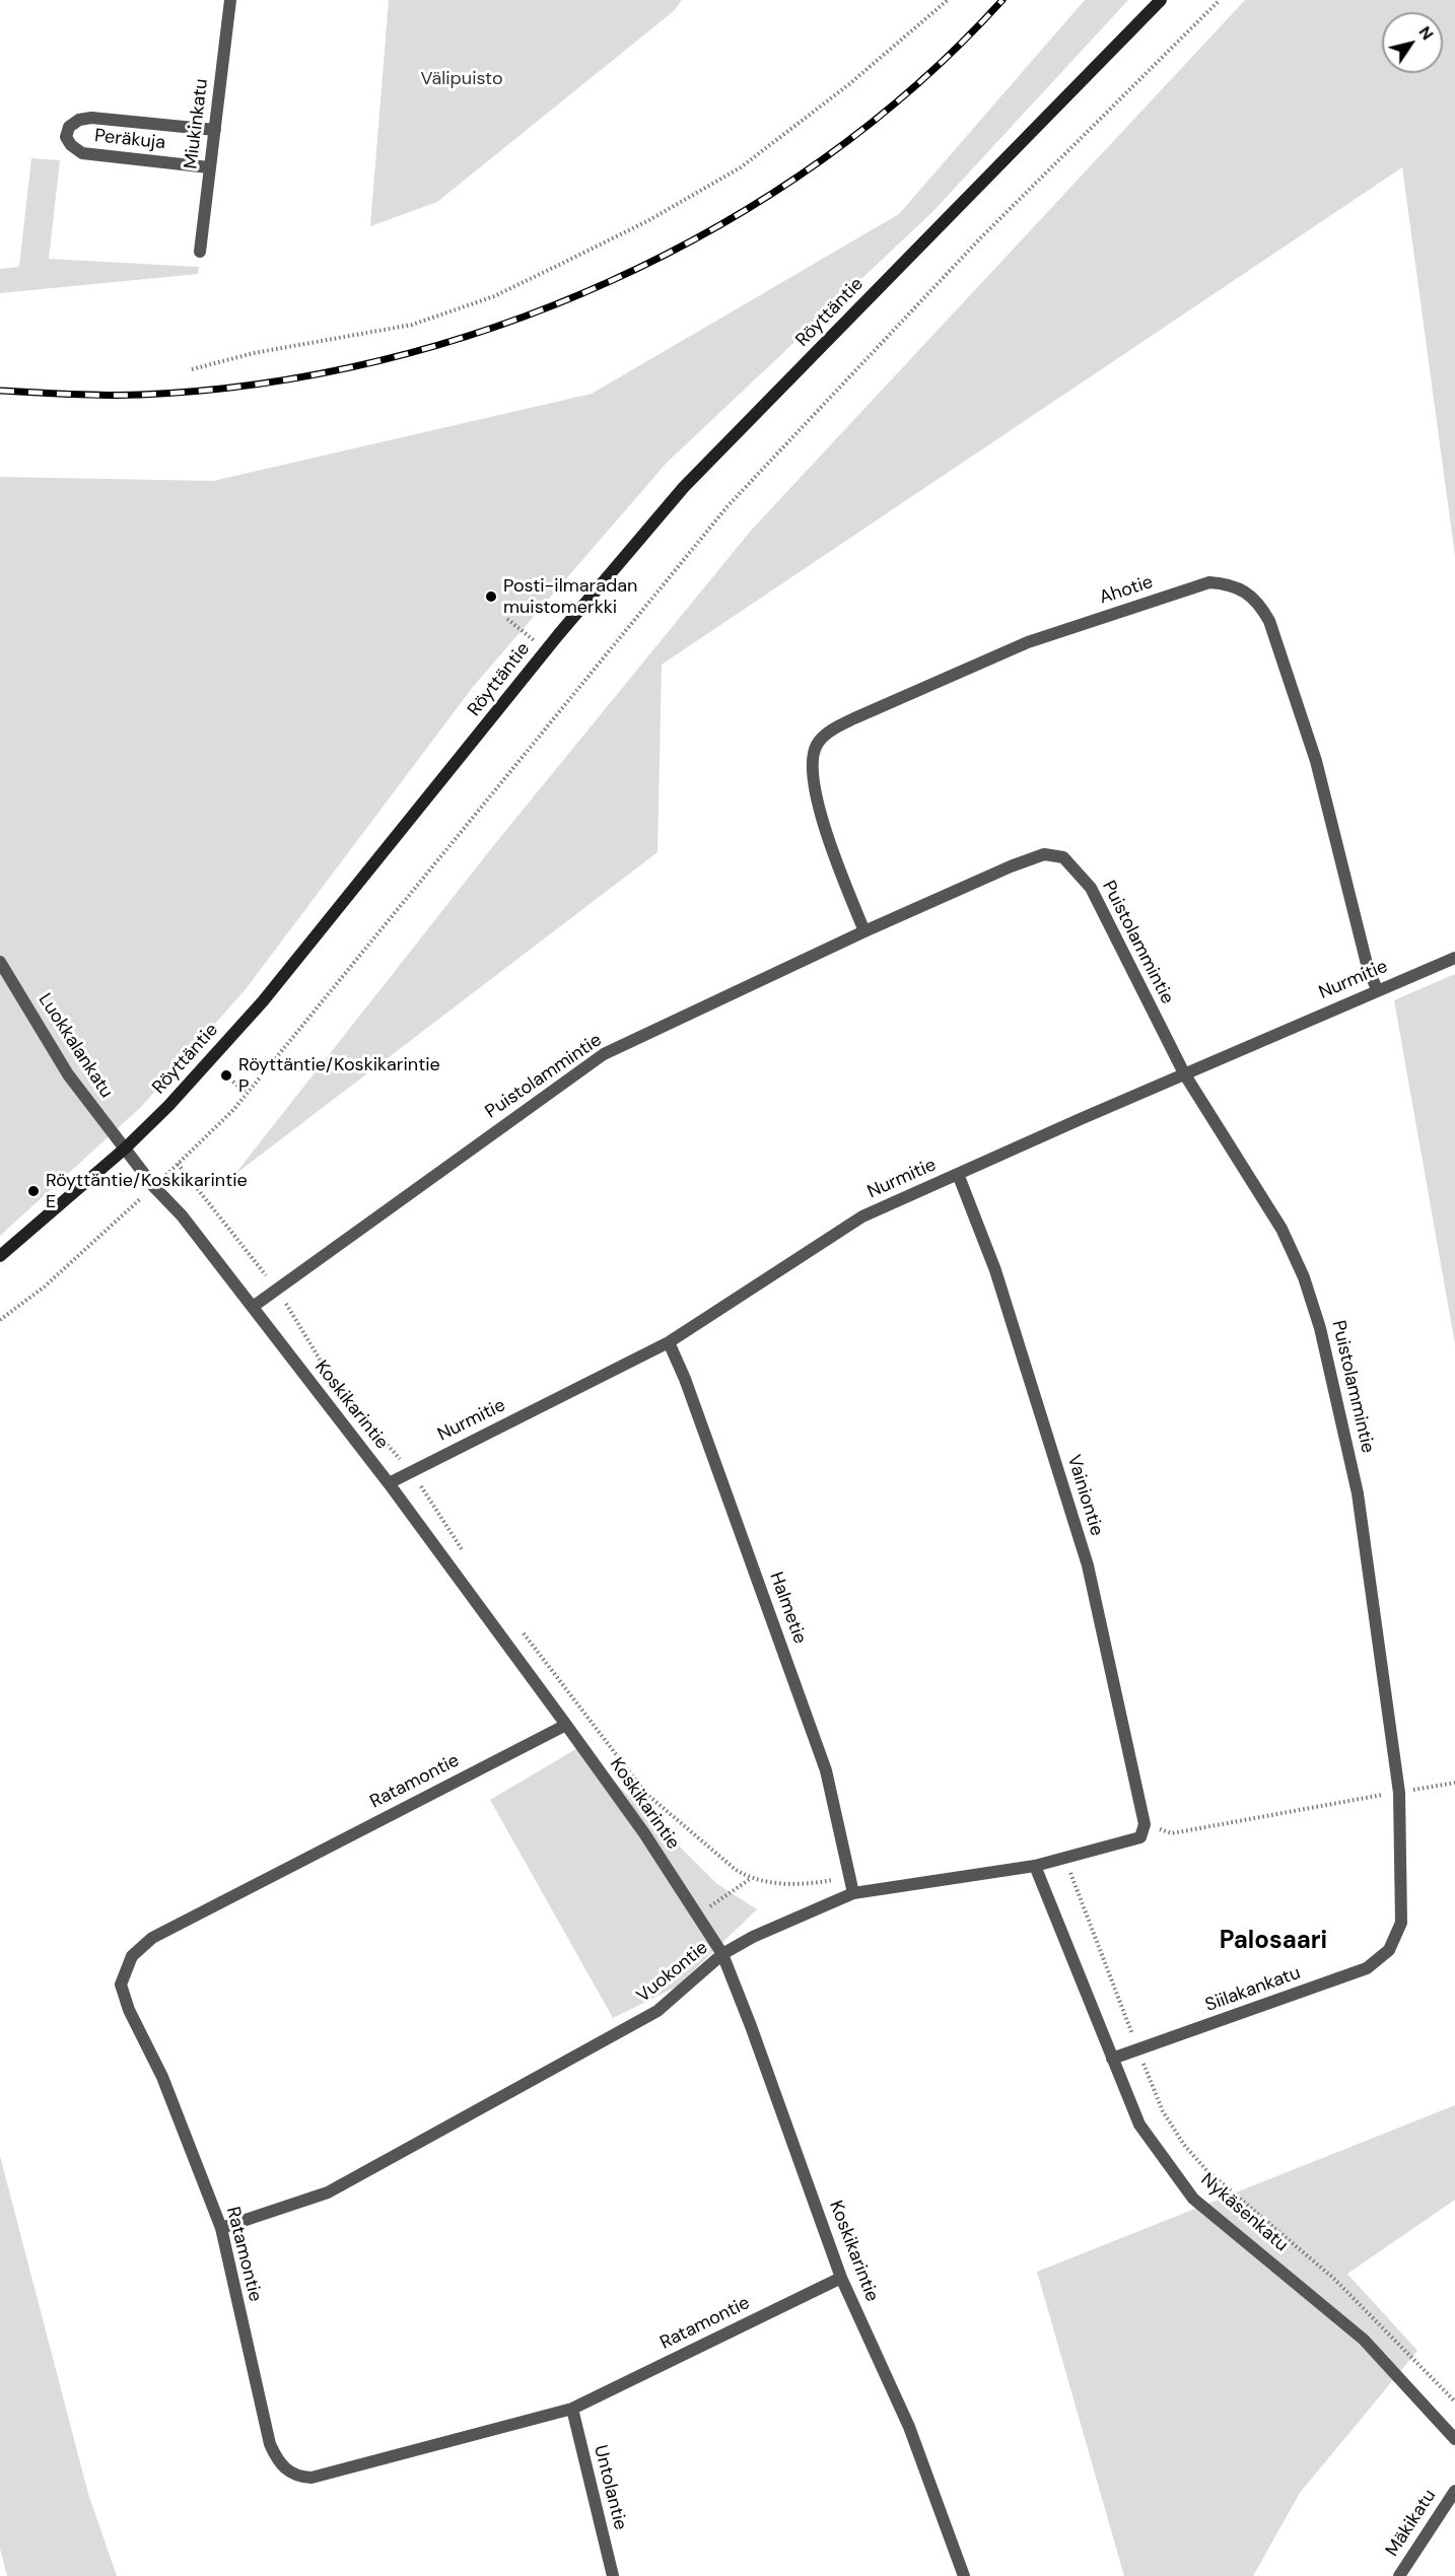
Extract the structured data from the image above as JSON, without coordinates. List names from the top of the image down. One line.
{"streets":{"street":["Miukinkatu","Peräkuja","Röyttäntie","Ahotie","Puistolammintie","Nurmitie","Luokkalankatu","Koskikarintie","Vainiontie","Halmetie","Ratamontie","Vuokontie","Siilakankatu","Nykäsenkatu","Untolantie","Mäkikatu"]},"crossings":[["Miukinkatu","Peräkuja"],["Röyttäntie","Luokkalankatu"],["Röyttäntie","Koskikarintie"],["Ahotie","Puistolammintie"],["Ahotie","Nurmitie"],["Puistolammintie","Nurmitie"],["Puistolammintie","Koskikarintie"],["Puistolammintie","Siilakankatu"],["Nurmitie","Koskikarintie"],["Nurmitie","Vainiontie"],["Nurmitie","Halmetie"],["Luokkalankatu","Koskikarintie"],["Koskikarintie","Ratamontie"],["Koskikarintie","Vuokontie"],["Vainiontie","Vuokontie"],["Halmetie","Vuokontie"],["Ratamontie","Vuokontie"],["Ratamontie","Untolantie"],["Vuokontie","Nykäsenkatu"],["Siilakankatu","Nykäsenkatu"]],"districts":["Palosaari"],"parks":["Välipuisto"],"places":["Posti-ilmaradan muistomerkki","Röyttäntie/Koskikarintie P","Röyttäntie/Koskikarintie E"],"north":"top right"}
